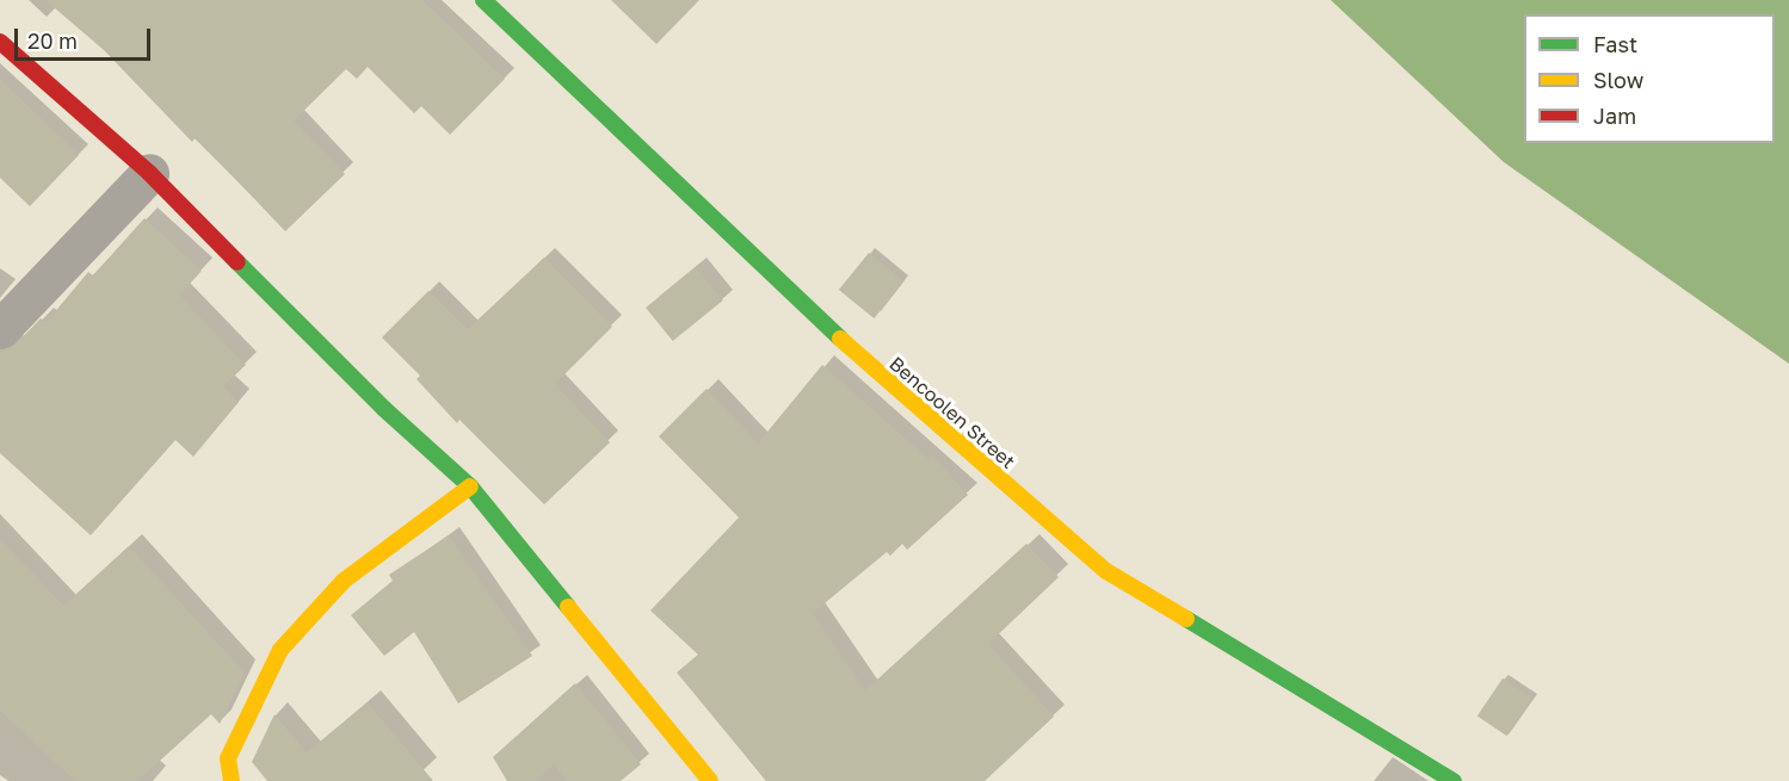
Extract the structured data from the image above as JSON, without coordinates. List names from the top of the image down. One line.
{"streets":{"street":["Bencoolen Street"]},"legend":["Fast","Slow","Jam"],"scale_bar":"20 m"}
